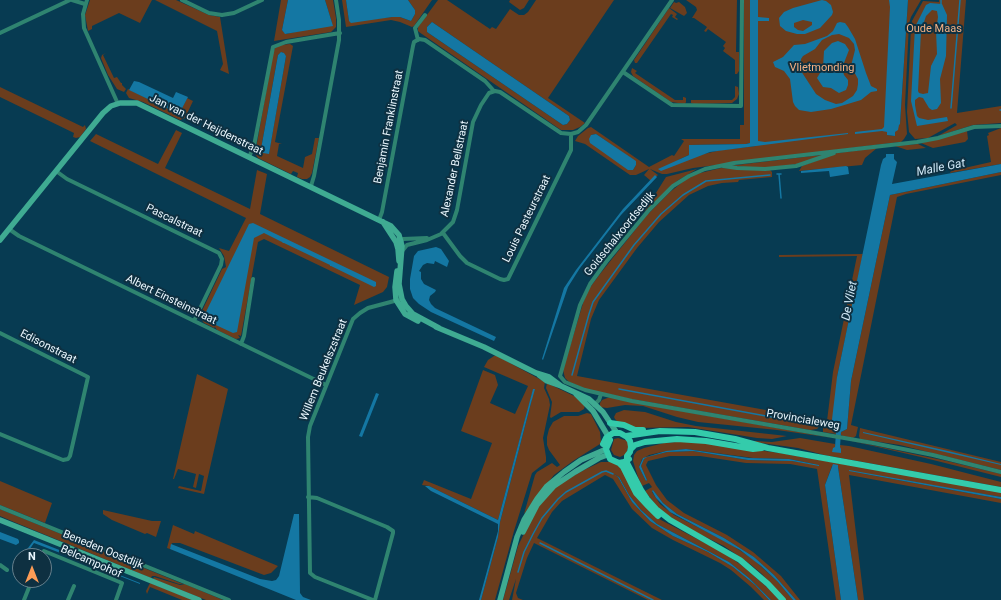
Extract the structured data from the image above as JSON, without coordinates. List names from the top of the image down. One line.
{"streets":{"street":["Jan van der Heijdenstraat","Benjamin Franklinstraat","Alexander Bellstraat","Louis Pasteurstraat","Pascalstraat","Goidschalxoordsedijk","Albert Einsteinstraat","Edisonstraat","Willem Beukelszstraat","Provincialeweg","Beneden Oostdijk","Belcampohof"]},"crossings":[["Jan van der Heijdenstraat","Benjamin Franklinstraat"],["Jan van der Heijdenstraat","Alexander Bellstraat"],["Jan van der Heijdenstraat","Pascalstraat"],["Jan van der Heijdenstraat","Albert Einsteinstraat"],["Jan van der Heijdenstraat","Willem Beukelszstraat"],["Alexander Bellstraat","Louis Pasteurstraat"],["Pascalstraat","Albert Einsteinstraat"],["Goidschalxoordsedijk","Provincialeweg"],["Albert Einsteinstraat","Willem Beukelszstraat"]],"water":["Malle Gat","De Vliet"],"parks":["Oude Maas","Vlietmonding"],"north":"top"}
